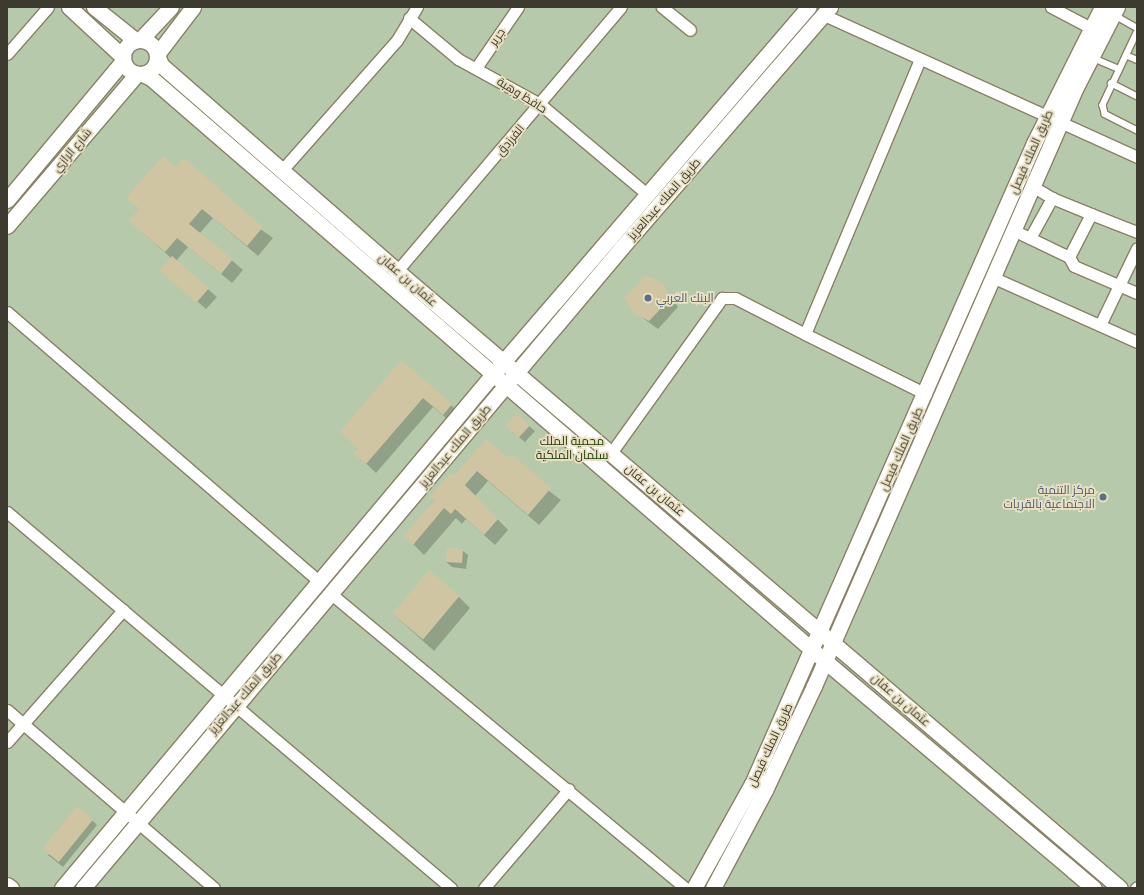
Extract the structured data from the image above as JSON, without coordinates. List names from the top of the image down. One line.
{"streets":{"street":["جرير","حافظ وهبة","الفرزدق","شارع الرازي","طريق الملك فيصل","طريق الملك عبدالعزيز","عثمان بن عفان"]},"crossings":[["جرير","حافظ وهبة"],["حافظ وهبة","الفرزدق"],["حافظ وهبة","طريق الملك عبدالعزيز"],["الفرزدق","عثمان بن عفان"],["شارع الرازي","عثمان بن عفان"],["طريق الملك فيصل","عثمان بن عفان"],["طريق الملك عبدالعزيز","عثمان بن عفان"]],"parks":["محمية الملك سلمان الملكية"],"places":["البنك العربي","مركز التنمية الاجتماعية بالقريات"]}
